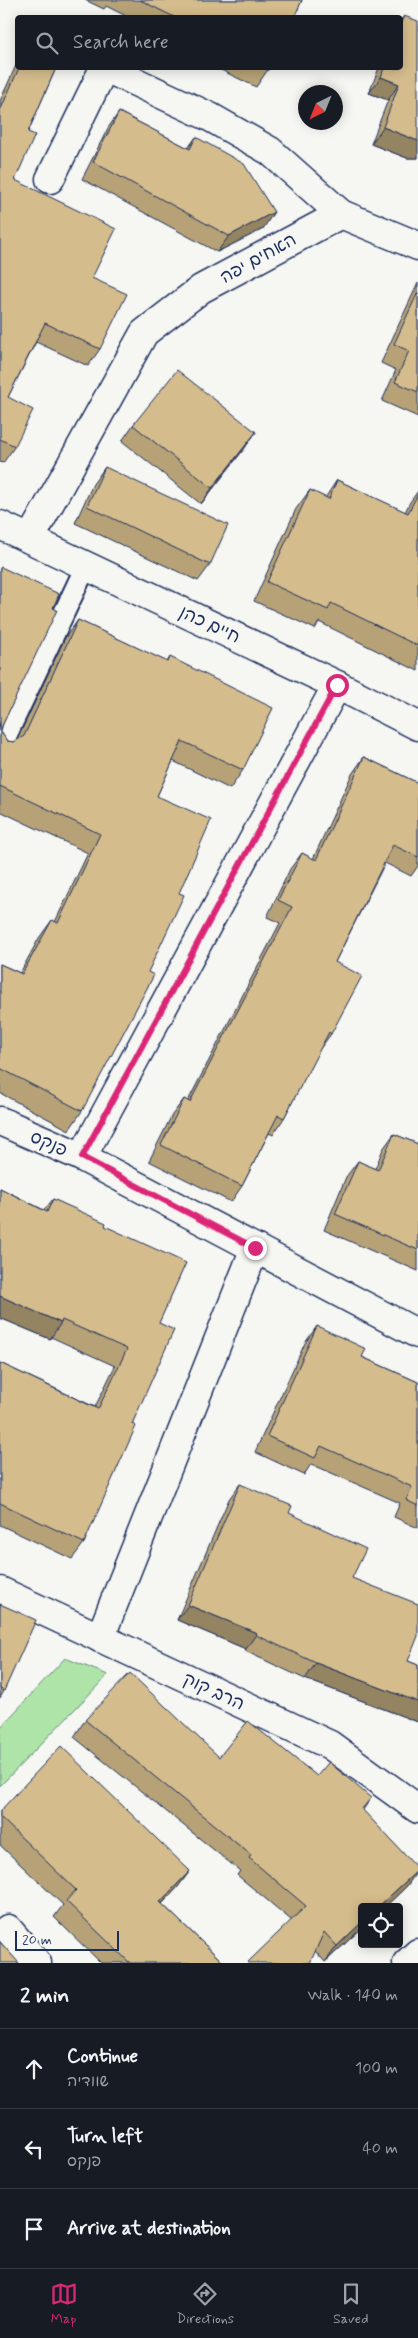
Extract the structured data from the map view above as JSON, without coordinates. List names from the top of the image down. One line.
{"streets":{"street":["האחים יפה","חיים כהן","פנקס","הרב קוק"]},"crossings":[["האחים יפה","חיים כהן"]],"scale_bar":"20 m","north":"bottom left","page":{"search":"Search here","scale":"20 m","heading":["2 min","Walk · 140 m"],"list":[["Continue","שוודיה","100 m"],["Turn left","פנקס","40 m"],"Arrive at destination"],"nav":["Map","Directions","Saved"]}}
